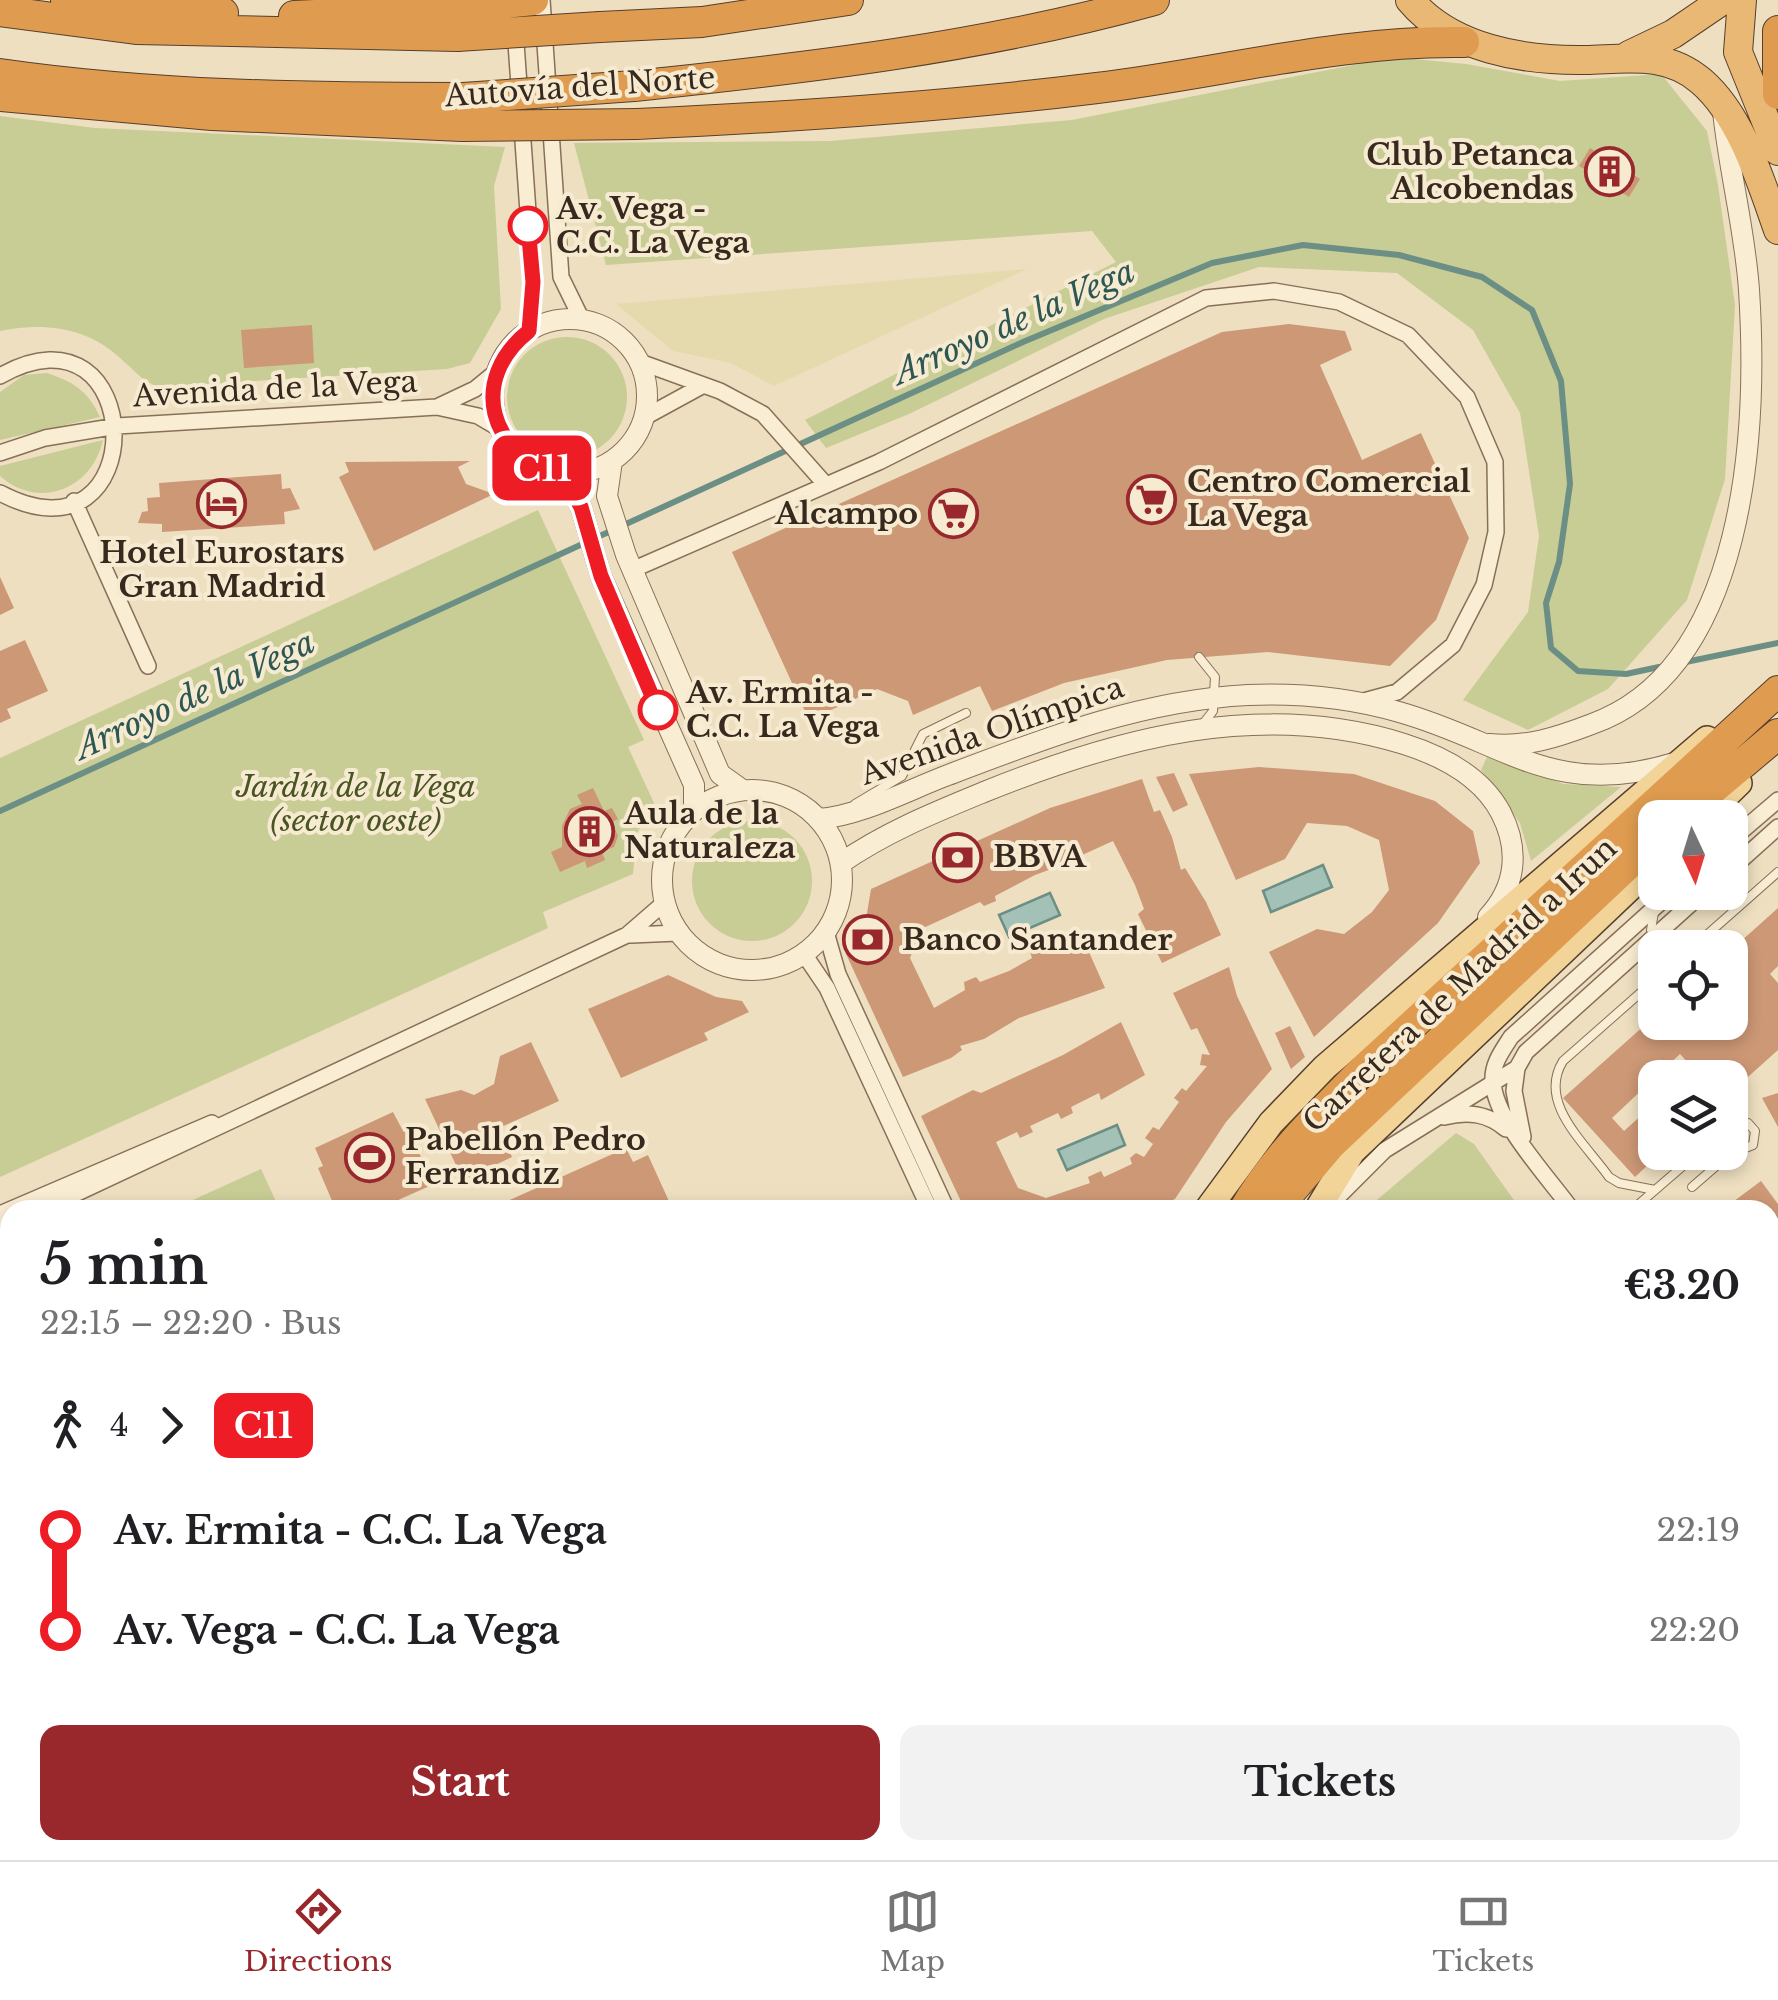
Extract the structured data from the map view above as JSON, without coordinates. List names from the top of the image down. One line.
{"streets":{"highway":["Autovía del Norte","Carretera de Madrid a Irun"],"street":["Avenida de la Vega","Avenida Olímpica"]},"water":["Arroyo de la Vega"],"parks":["Jardín de la Vega (sector oeste)"],"places":{"building":["Club Petanca Alcobendas","Aula de la Naturaleza"],"other":["Av. Vega - C.C. La Vega","Av. Ermita - C.C. La Vega"],"supermarket":["Centro Comercial La Vega","Alcampo"],"hotel":["Hotel Eurostars Gran Madrid"],"bank":["BBVA","Banco Santander"],"sports":["Pabellón Pedro Ferrandiz"]},"lines":["bus line C11"],"north":"bottom","page":{"on_map":"C11","heading":["5 min","22:15 – 22:20 · Bus","€3.20"],"legs":["4","C11"],"list":[{"name":"Av. Ermita - C.C. La Vega","value":"22:19"},{"name":"Av. Vega - C.C. La Vega","value":"22:20"}],"buttons":["Start","Tickets"],"tabs":["Directions","Map","Tickets"]}}
